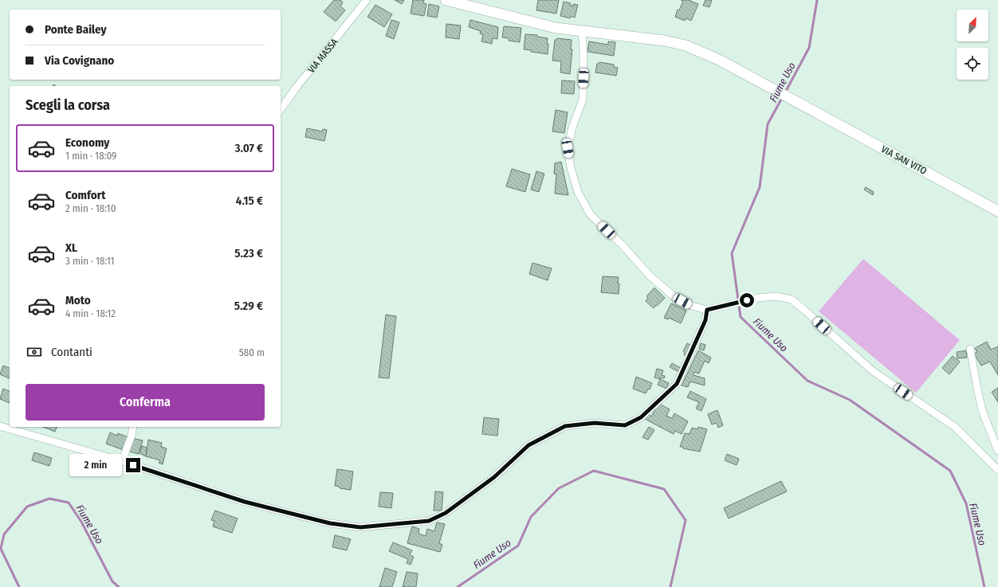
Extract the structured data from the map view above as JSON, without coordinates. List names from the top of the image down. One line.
{"streets":{"street":["VIA MASSA","VIA SAN VITO"]},"water":["Fiume Uso"],"north":"top right","page":{"banner":["Ponte Bailey","Via Covignano"],"heading":"Scegli la corsa","list":[{"name":"Economy","note":"1 min · 18:09","value":"3.07 €"},{"name":"Comfort","note":"2 min · 18:10","value":"4.15 €"},{"name":"XL","note":"3 min · 18:11","value":"5.23 €"},{"name":"Moto","note":"4 min · 18:12","value":"5.29 €"}],"pay":["Contanti","580 m"],"buttons":"Conferma","bubble":"2 min"}}
